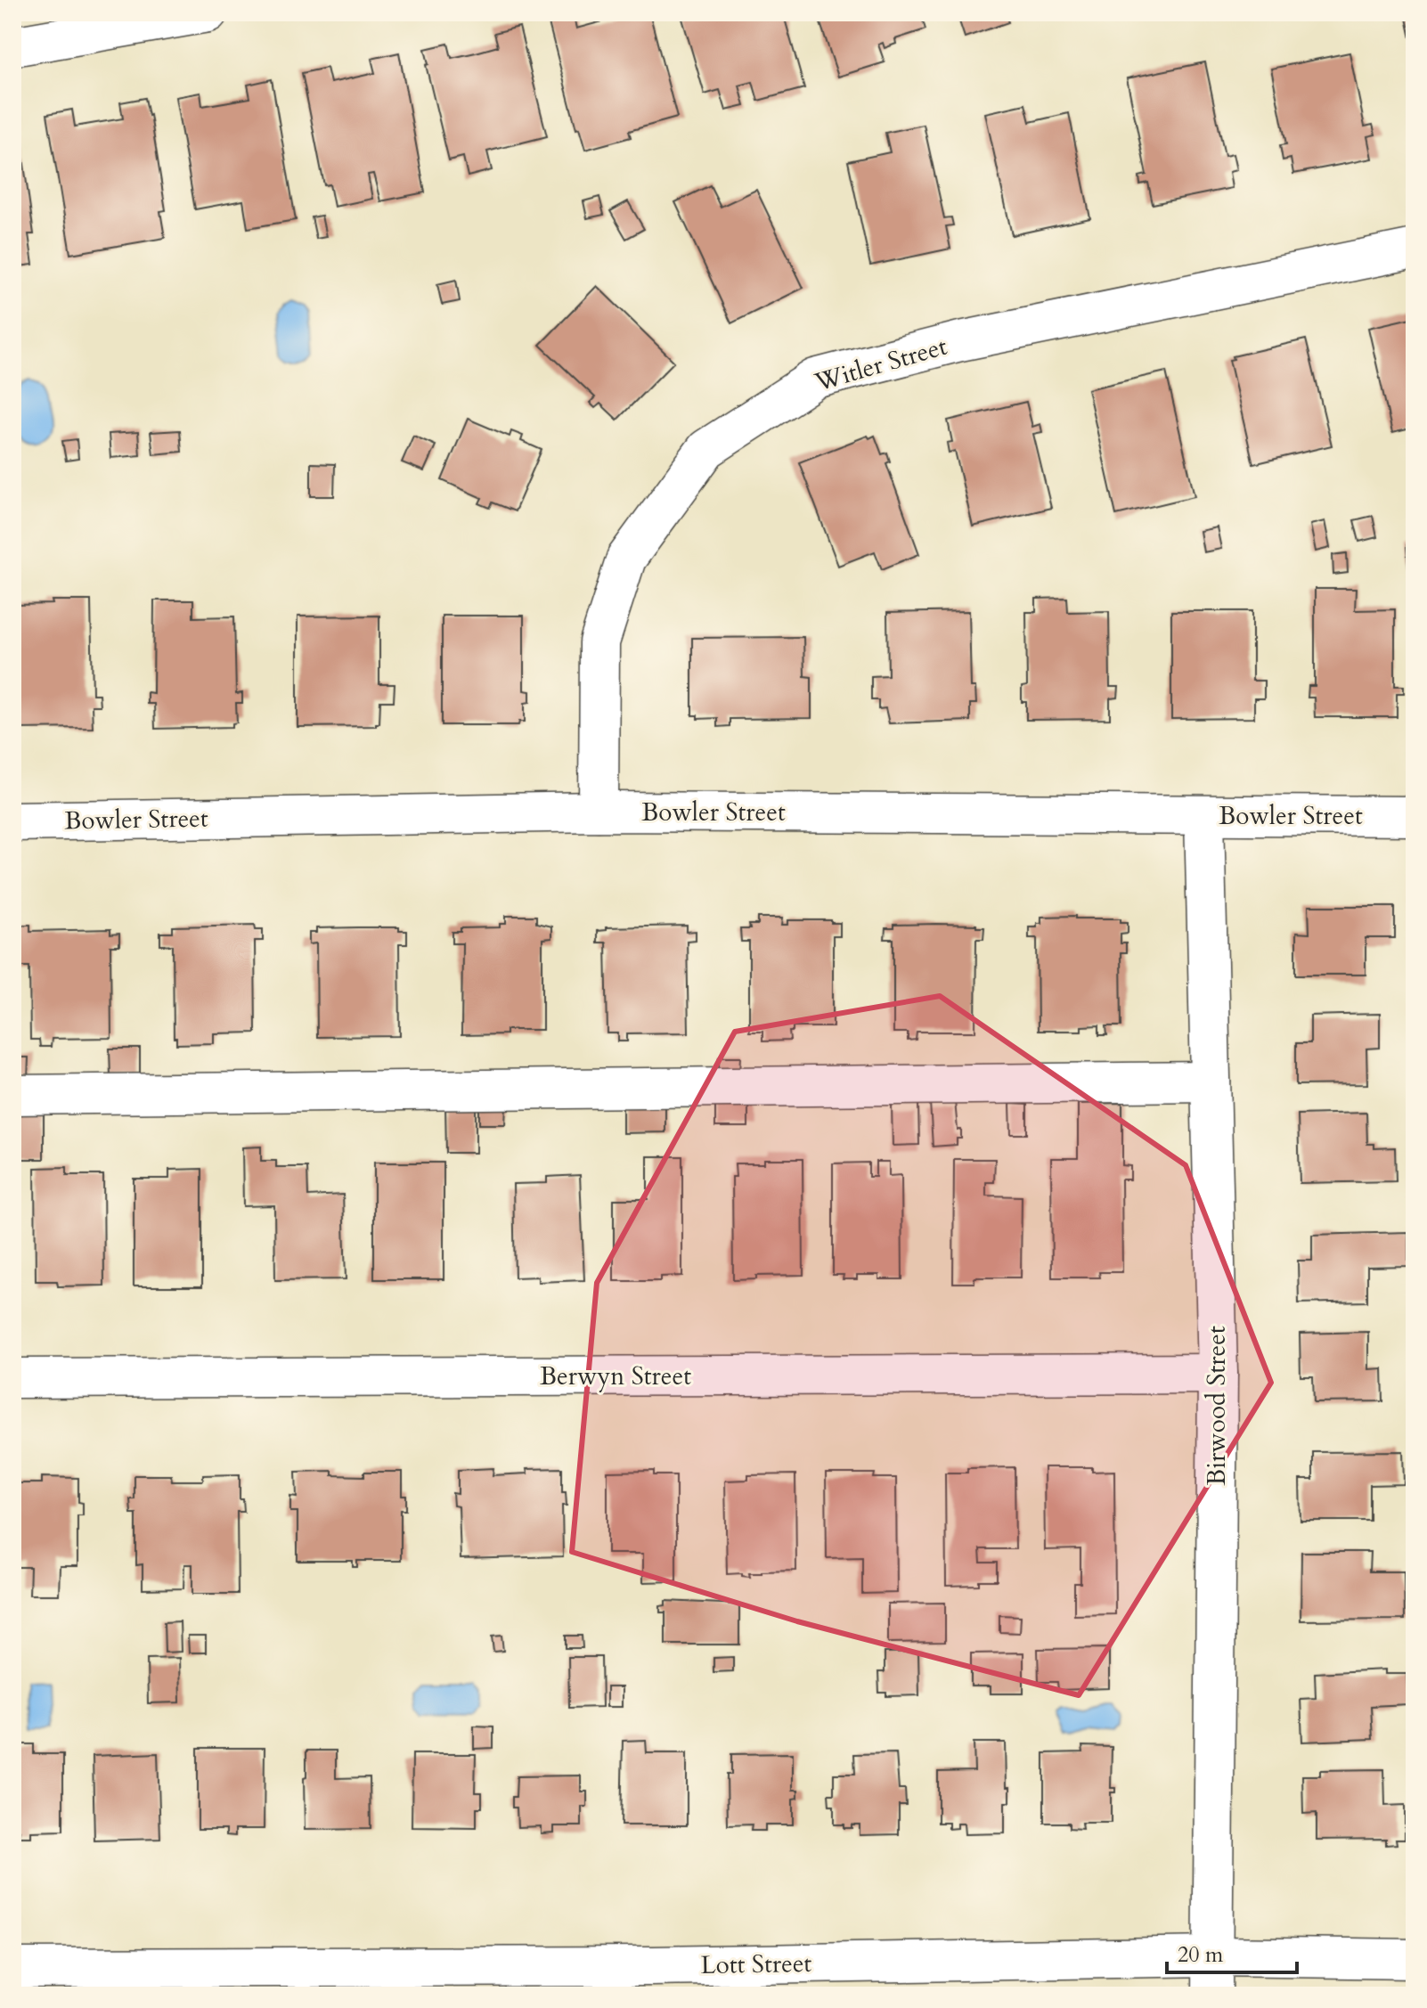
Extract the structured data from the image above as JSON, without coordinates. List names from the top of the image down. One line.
{"streets":{"street":["Witler Street","Bowler Street","Berwyn Street","Birwood Street","Lott Street"]},"crossings":[["Witler Street","Bowler Street"],["Bowler Street","Birwood Street"],["Berwyn Street","Birwood Street"],["Birwood Street","Lott Street"]],"scale_bar":"20 m"}
